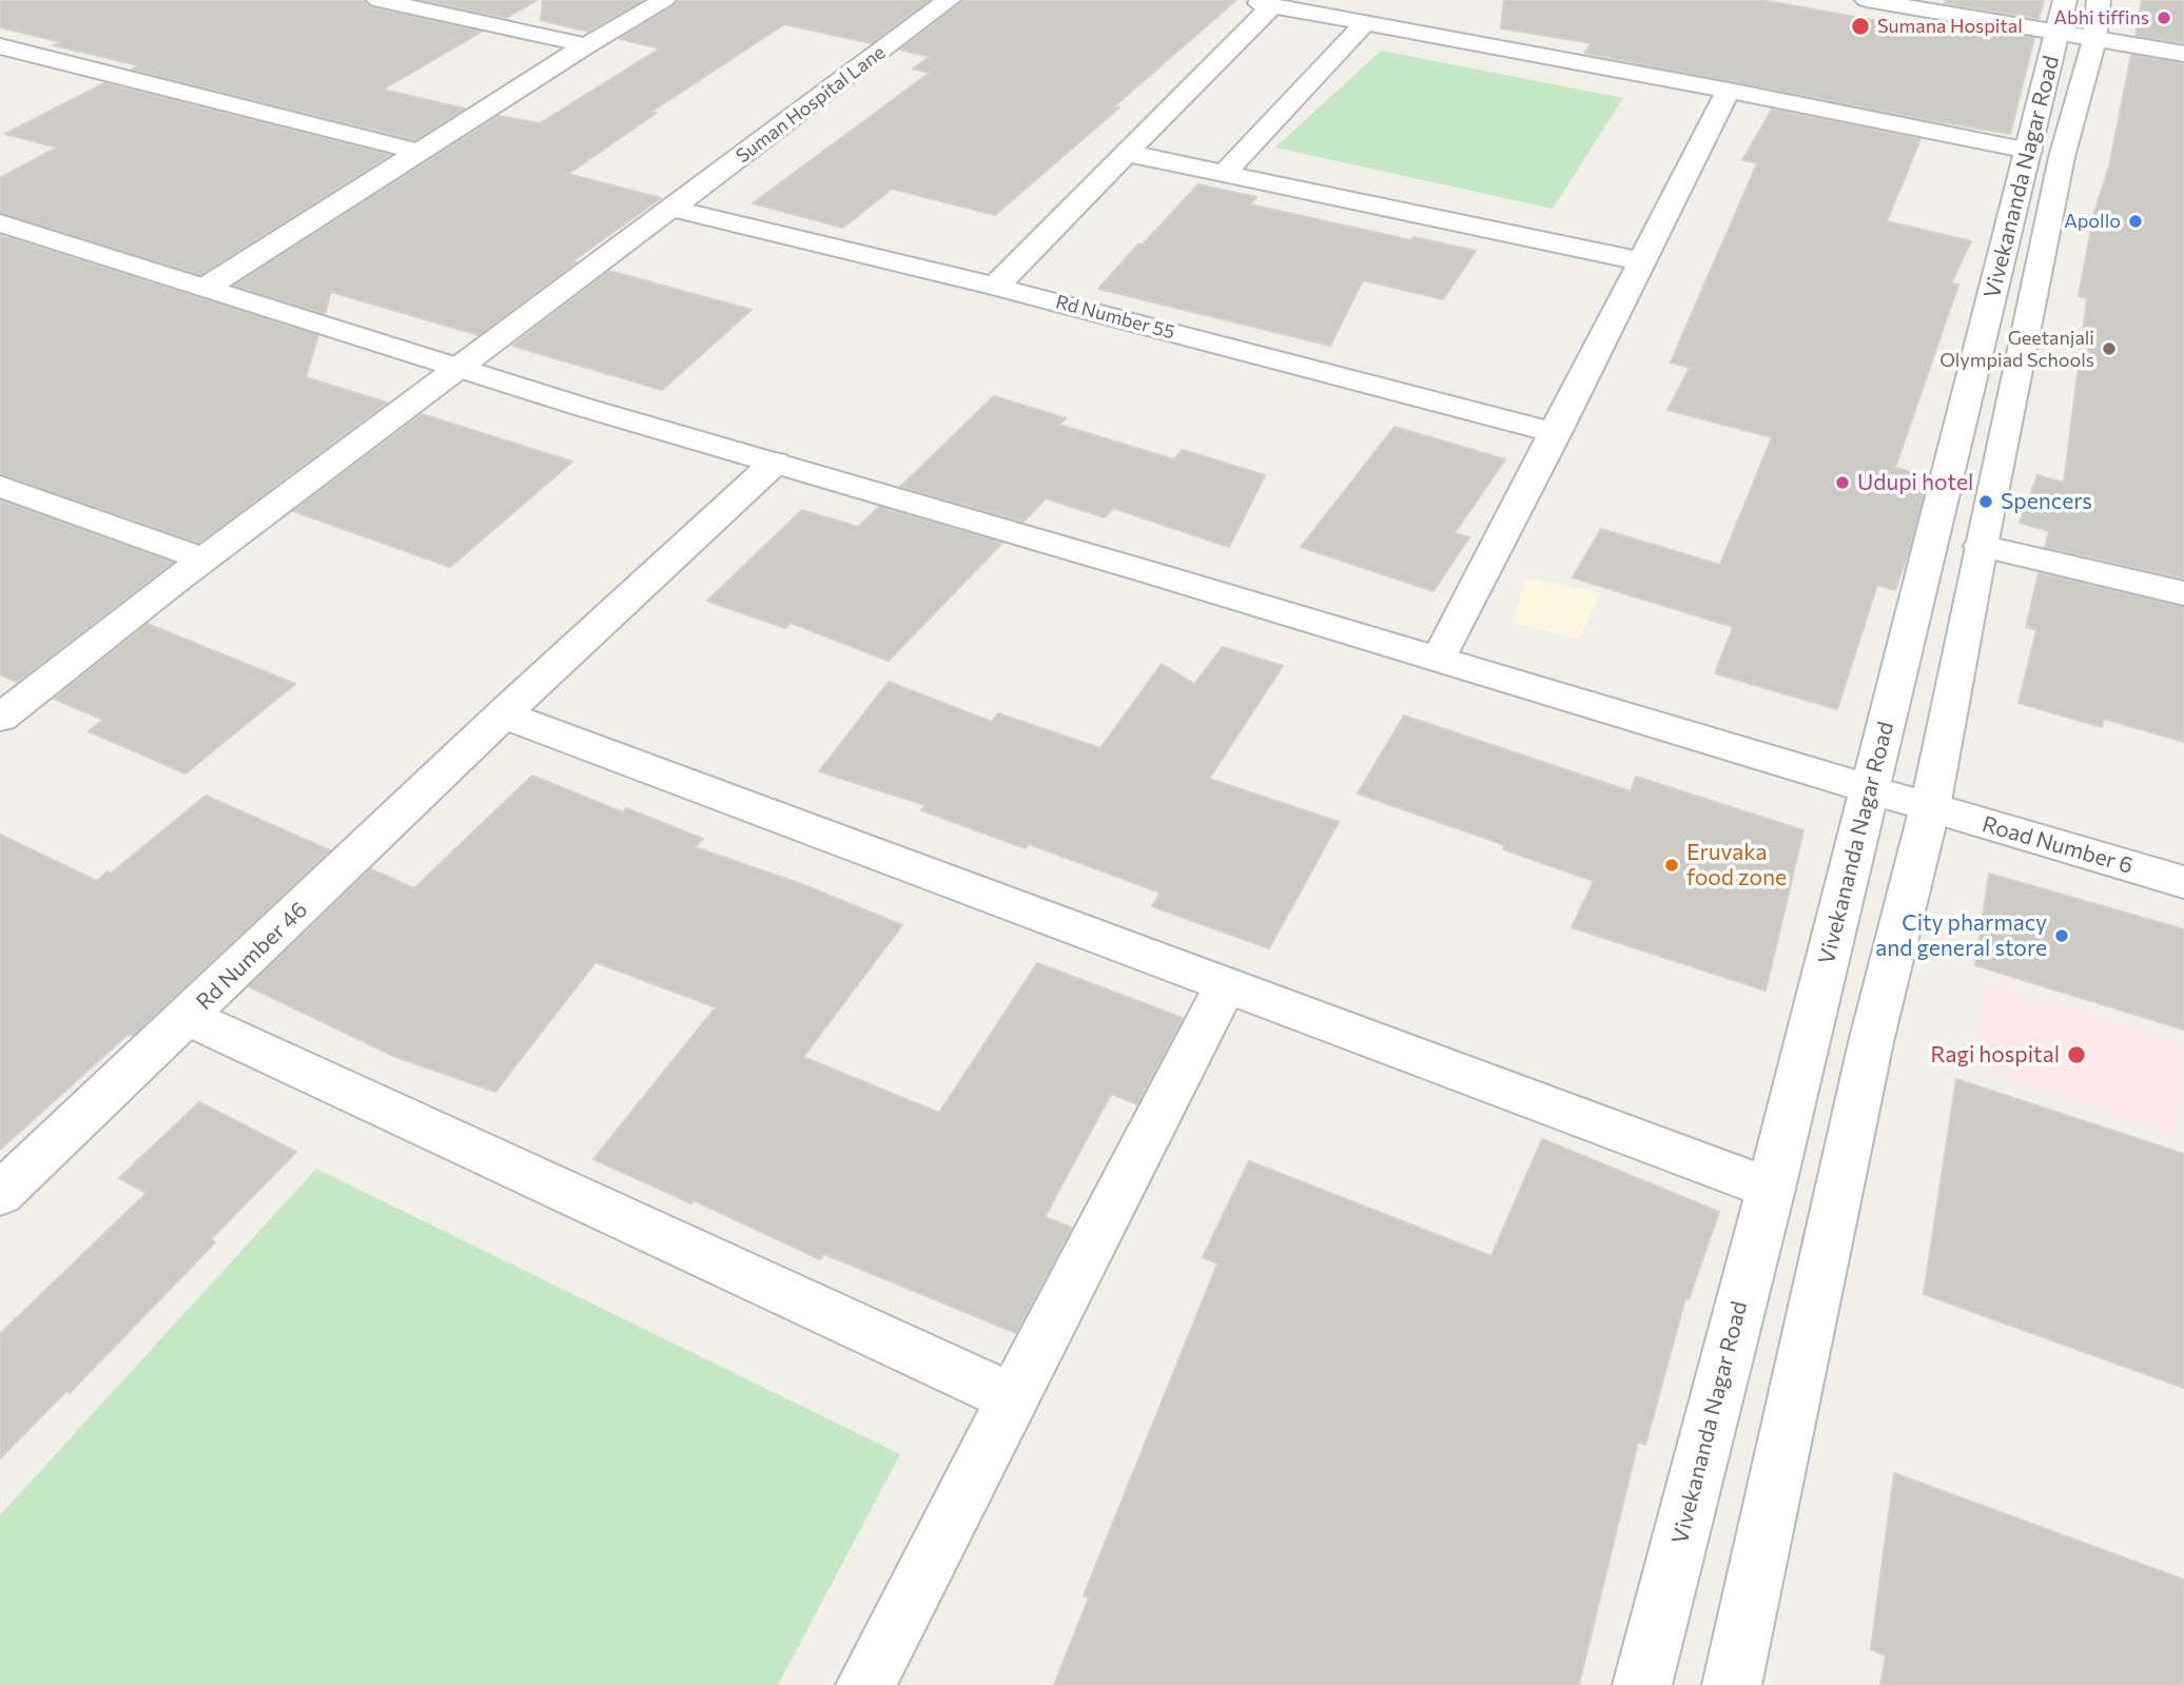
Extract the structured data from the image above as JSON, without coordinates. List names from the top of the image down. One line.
{"streets":{"street":["Suman Hospital Lane","Vivekananda Nagar Road","Rd Number 55","Road Number 6","Rd Number 46"]},"crossings":[["Suman Hospital Lane","Rd Number 55"],["Suman Hospital Lane","Road Number 6"],["Vivekananda Nagar Road","Road Number 6"],["Road Number 6","Rd Number 46"]],"places":["Abhi tiffins","Sumana Hospital","Apollo","Geetanjali Olympiad Schools","Udupi hotel","Spencers","Eruvaka food zone","City pharmacy and general store","Ragi hospital"]}
